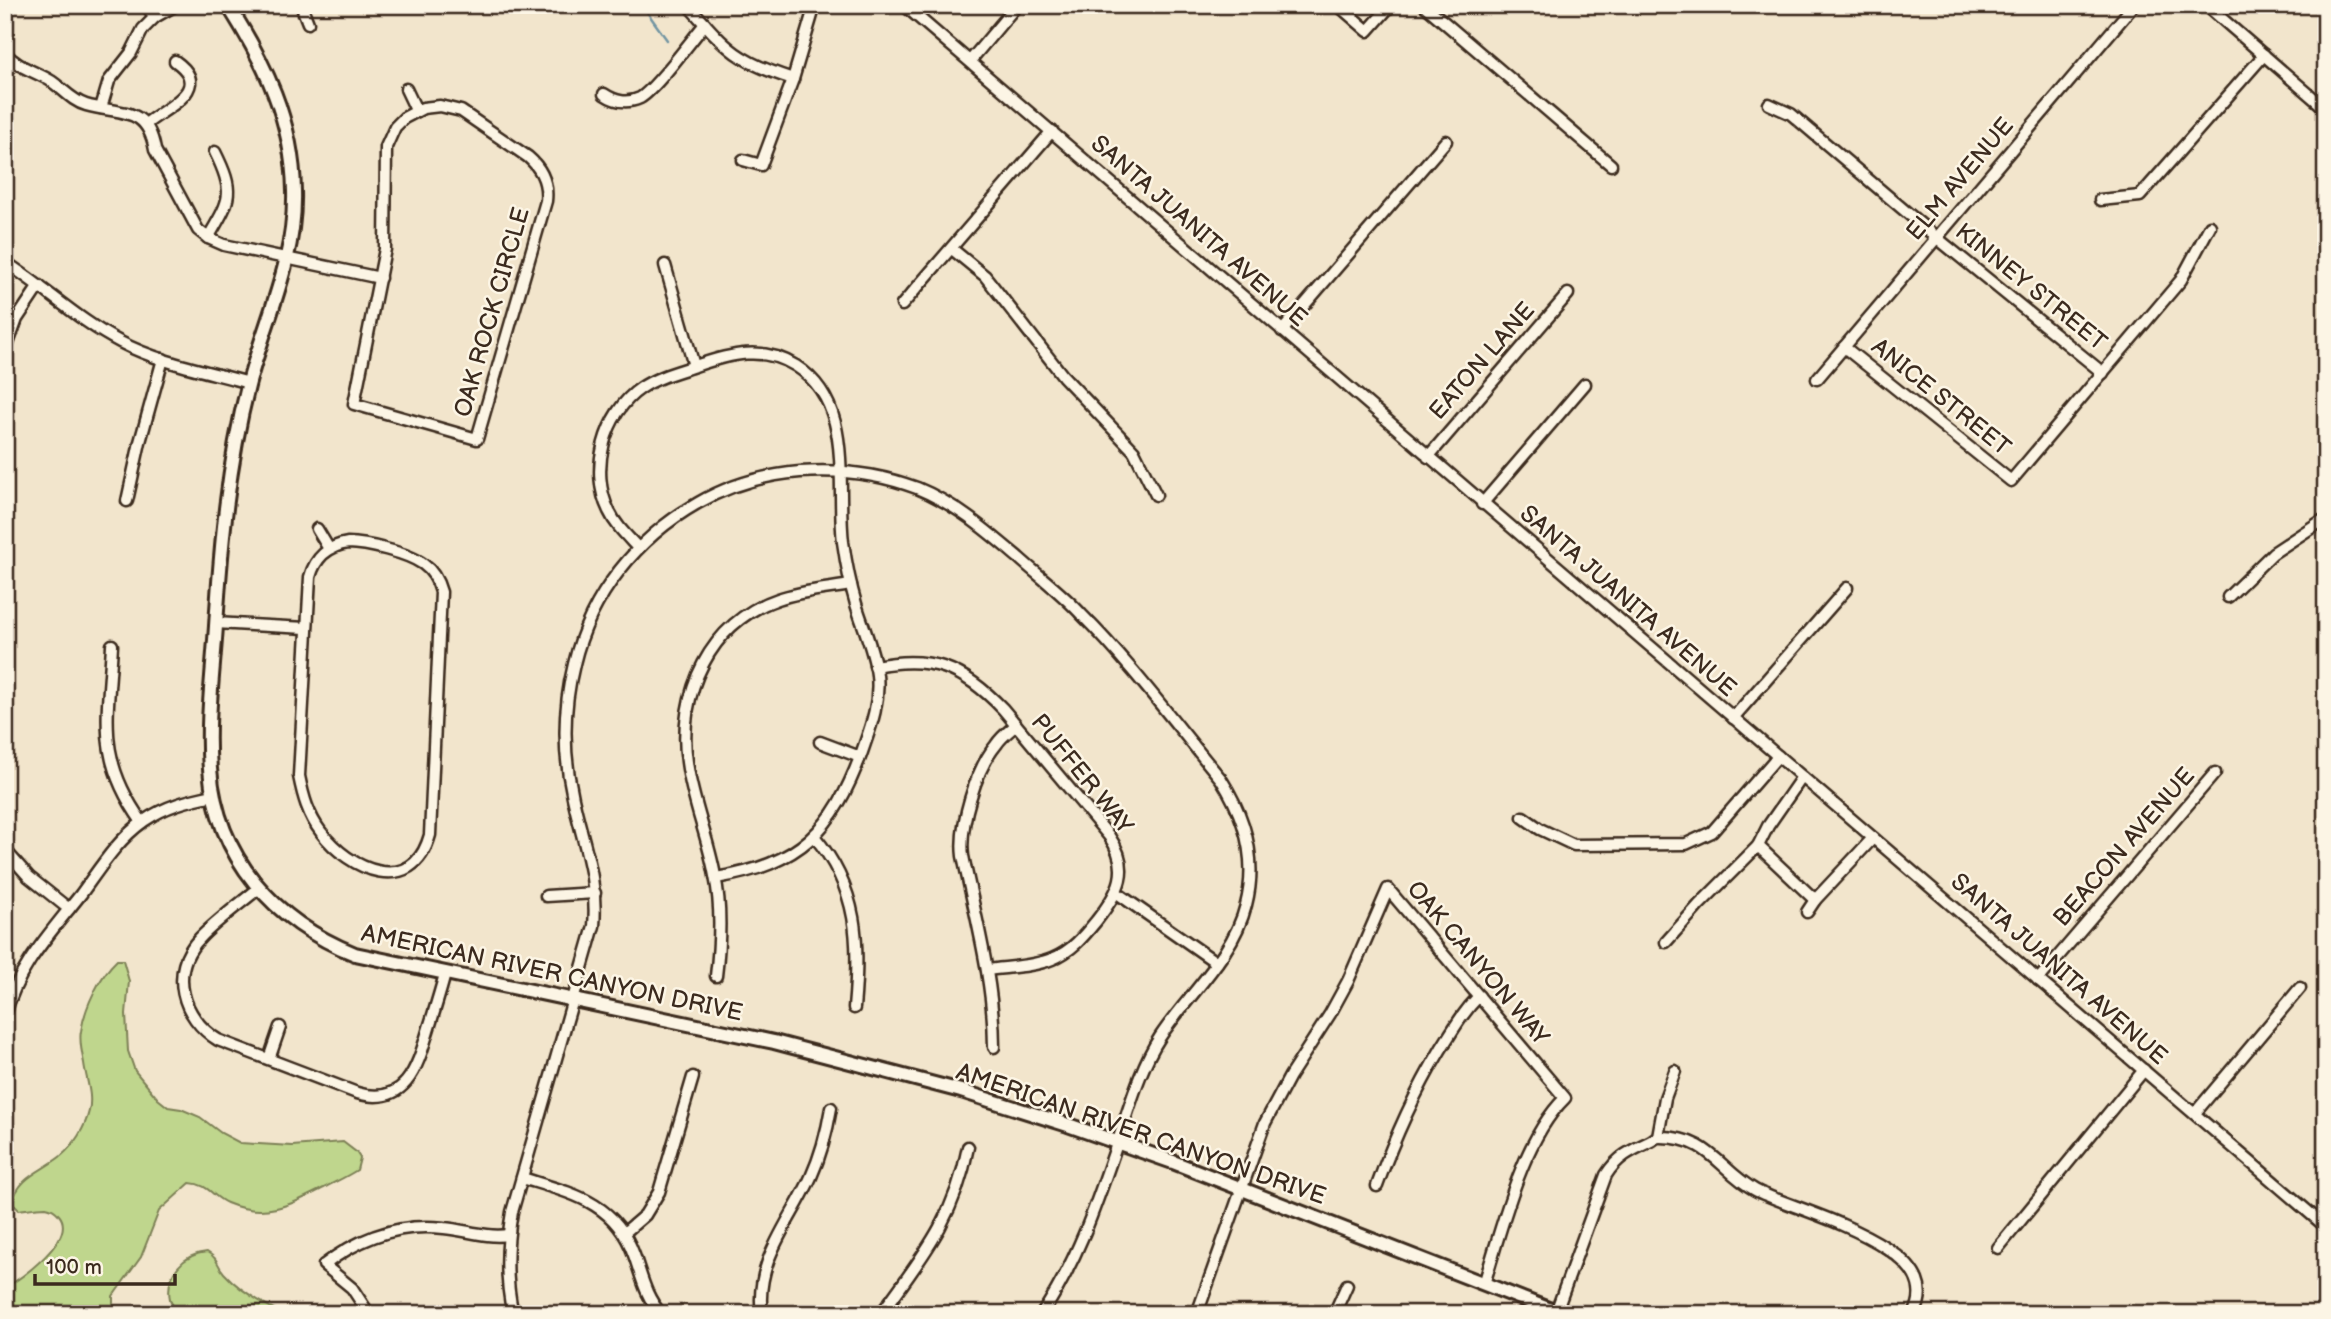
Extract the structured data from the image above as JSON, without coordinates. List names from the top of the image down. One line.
{"streets":{"main road":["AMERICAN RIVER CANYON DRIVE"],"street":["ELM AVENUE","SANTA JUANITA AVENUE","KINNEY STREET","OAK ROCK CIRCLE","EATON LANE","ANICE STREET","PUFFER WAY","BEACON AVENUE","OAK CANYON WAY"]},"crossings":[["ELM AVENUE","KINNEY STREET"],["ELM AVENUE","ANICE STREET"],["SANTA JUANITA AVENUE","EATON LANE"],["SANTA JUANITA AVENUE","BEACON AVENUE"],["KINNEY STREET","ANICE STREET"],["OAK CANYON WAY","AMERICAN RIVER CANYON DRIVE"]],"scale_bar":"100 m"}
